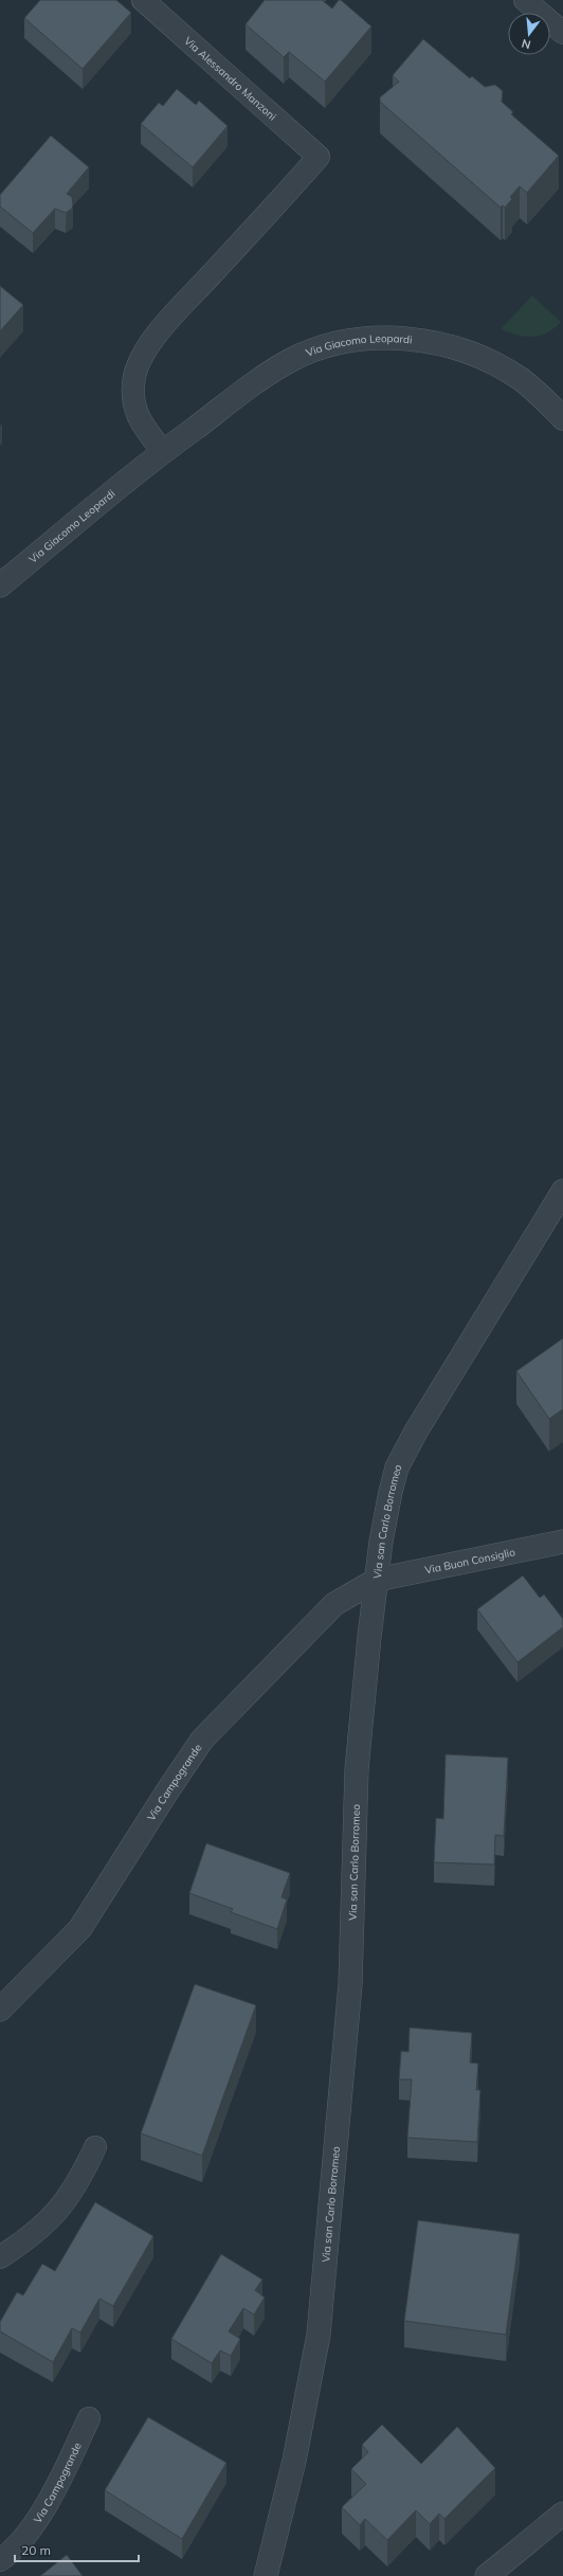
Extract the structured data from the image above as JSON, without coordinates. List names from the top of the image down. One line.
{"streets":{"street":["Via Giacomo Leopardi","Via san Carlo Borromeo","Via Buon Consiglio","Via Campogrande"],"lane":["Via Alessandro Manzoni"]},"crossings":[["Via Alessandro Manzoni","Via Giacomo Leopardi"],["Via san Carlo Borromeo","Via Buon Consiglio"],["Via san Carlo Borromeo","Via Campogrande"],["Via Buon Consiglio","Via Campogrande"]],"scale_bar":"20 m","north":"bottom"}
